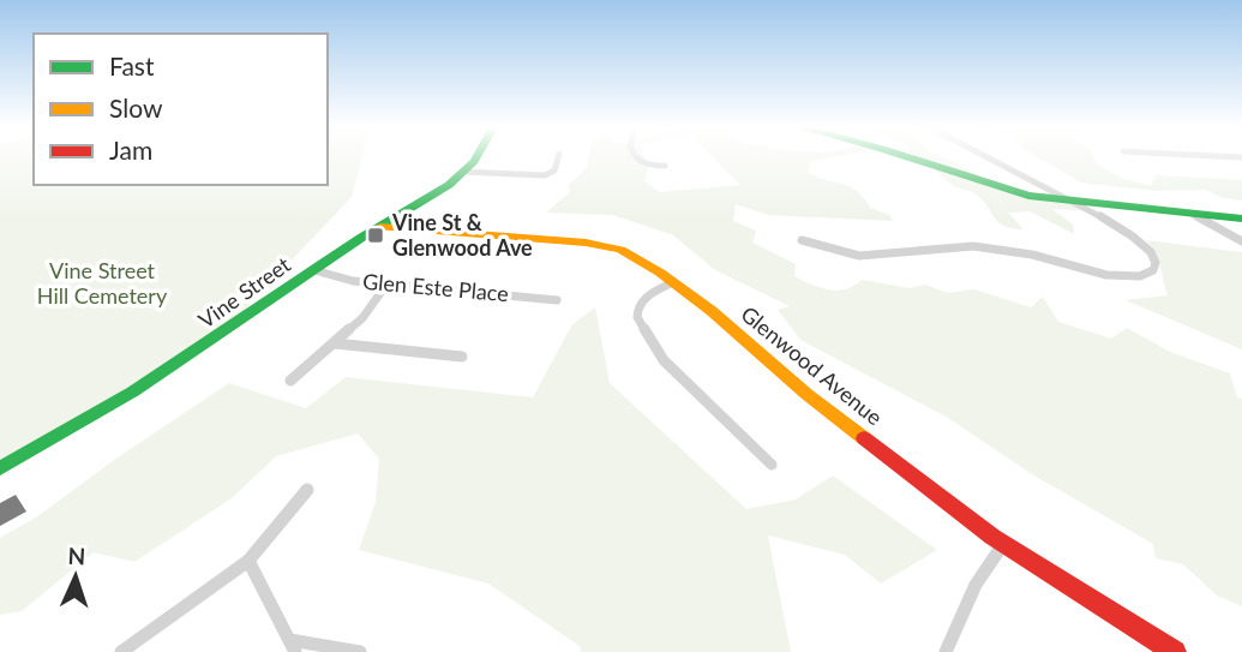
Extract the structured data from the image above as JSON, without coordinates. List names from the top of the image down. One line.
{"streets":{"street":["Glen Este Place","Vine Street","Glenwood Avenue"]},"crossings":[["Glen Este Place","Vine Street"],["Vine Street","Glenwood Avenue"]],"parks":["Vine Street Hill Cemetery"],"places":{"transit":["Vine St & Glenwood Ave"]},"legend":["Fast","Slow","Jam"],"north":"top"}
